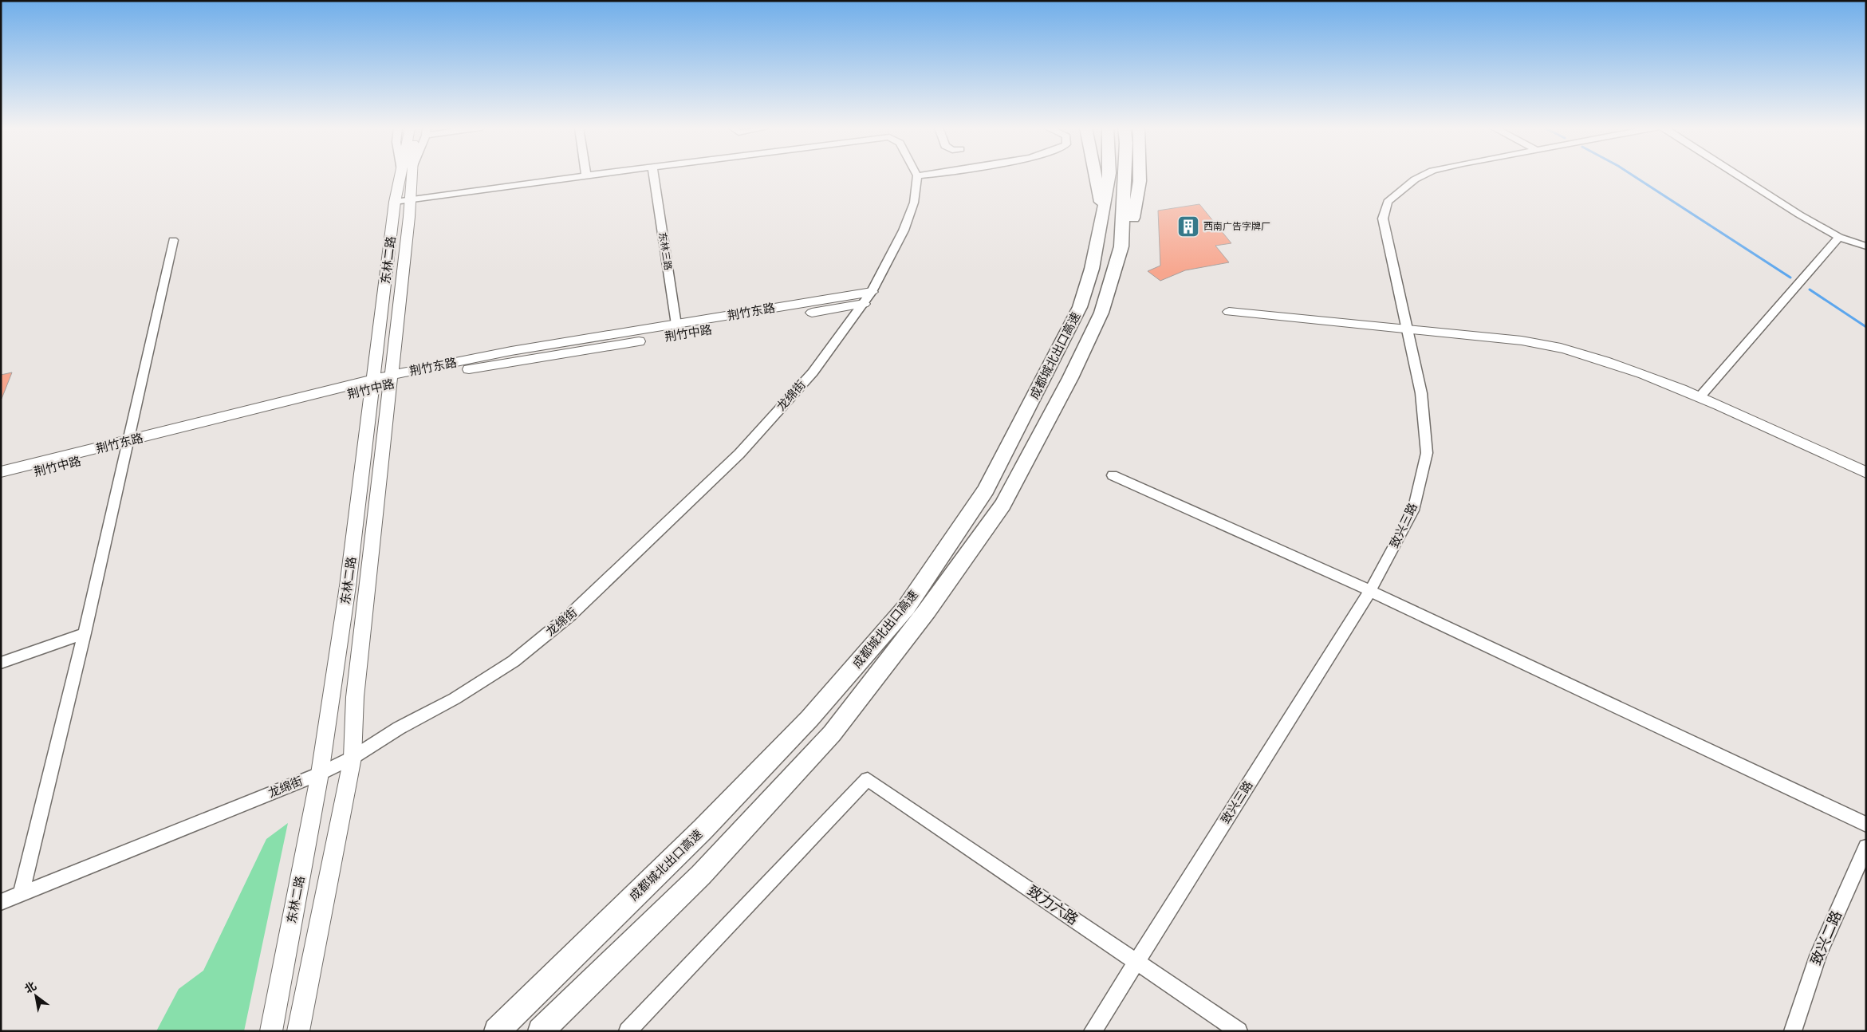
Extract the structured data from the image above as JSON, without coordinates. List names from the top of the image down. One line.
{"streets":{"highway":["成都城北出口高速"],"main road":["东林二路","荆竹东路","荆竹中路"],"street":["东林三路","龙绵街","致兴三路","致力六路","致兴二路"]},"crossings":[["东林三路","荆竹东路"],["东林三路","荆竹中路"],["东林二路","荆竹中路"],["东林二路","龙绵街"],["荆竹东路","荆竹中路"],["荆竹东路","龙绵街"],["荆竹中路","龙绵街"],["致兴三路","致力六路"]],"places":{"building":["西南广告字牌厂"]},"north":"top left"}
